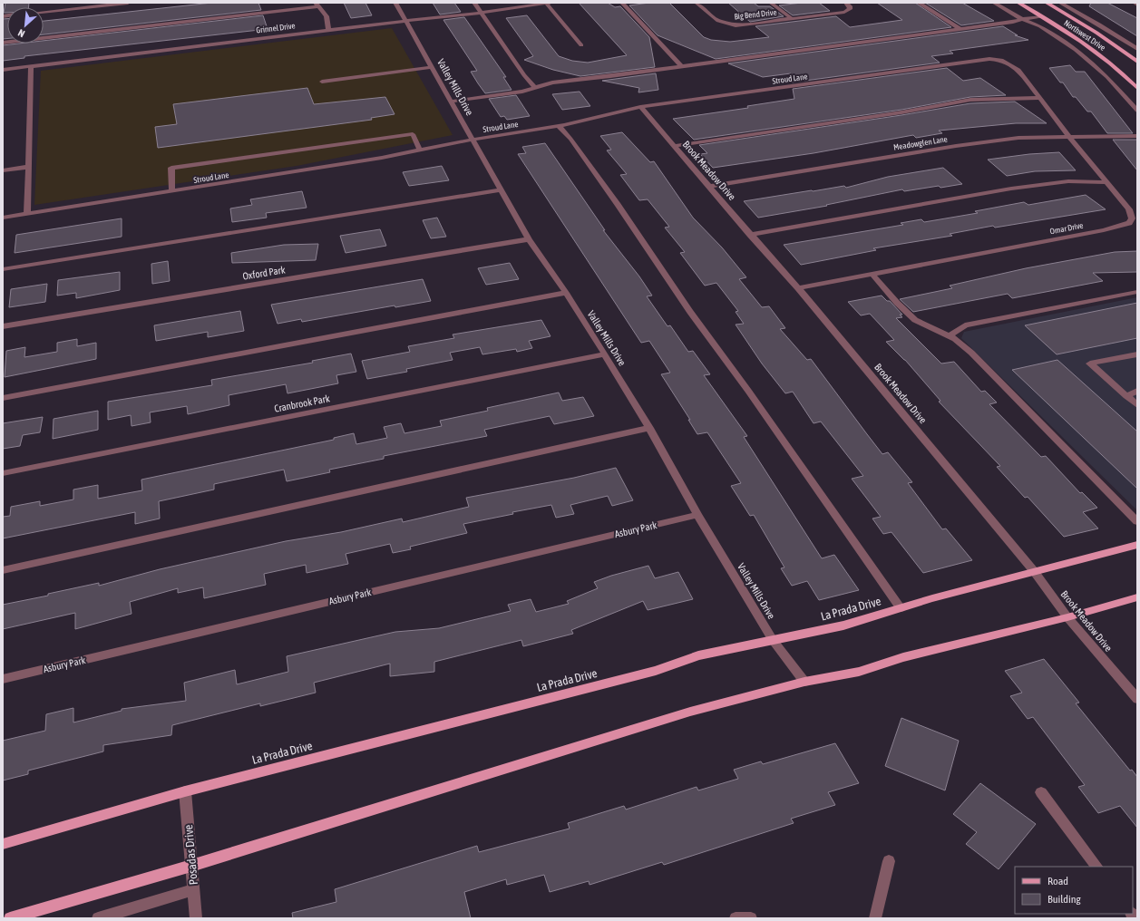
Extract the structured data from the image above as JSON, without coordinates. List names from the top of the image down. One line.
{"streets":{"main road":["Northwest Drive","La Prada Drive"],"street":["Big Bend Drive","Grinnel Drive","Stroud Lane","Valley Mills Drive","Meadowglen Lane","Brook Meadow Drive","Omar Drive","Oxford Park","Cranbrook Park","Asbury Park","Posadas Drive"]},"crossings":[["Grinnel Drive","Valley Mills Drive"],["Stroud Lane","Valley Mills Drive"],["Stroud Lane","Brook Meadow Drive"],["Stroud Lane","Omar Drive"],["Valley Mills Drive","Oxford Park"],["Valley Mills Drive","Cranbrook Park"],["Valley Mills Drive","Asbury Park"],["Valley Mills Drive","La Prada Drive"],["Meadowglen Lane","Brook Meadow Drive"],["Meadowglen Lane","Omar Drive"],["Brook Meadow Drive","Omar Drive"],["Brook Meadow Drive","La Prada Drive"],["La Prada Drive","Posadas Drive"]],"legend":["Road","Building"],"north":"bottom left"}
